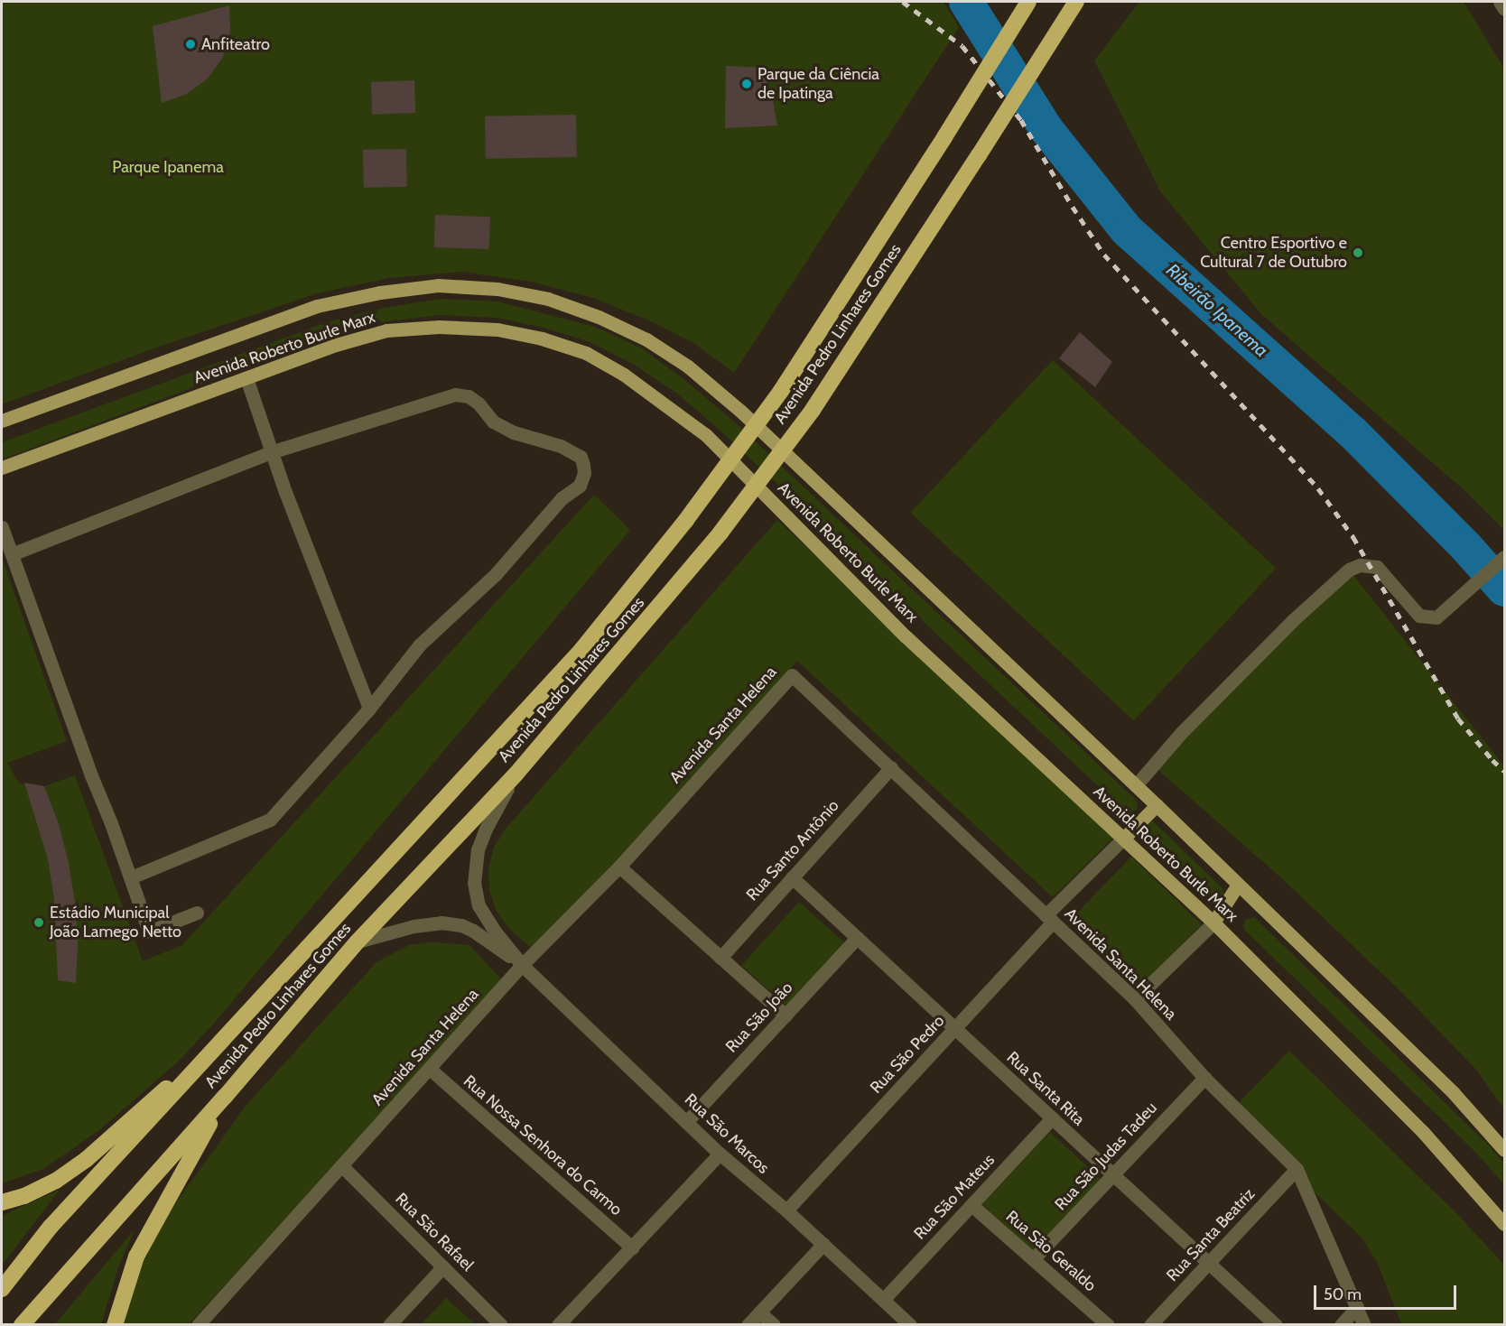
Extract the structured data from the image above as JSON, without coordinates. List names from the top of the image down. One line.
{"streets":{"highway":["Avenida Pedro Linhares Gomes"],"main road":["Avenida Roberto Burle Marx"],"street":["Avenida Santa Helena","Rua Santo Antônio","Rua São João","Rua São Pedro","Rua Santa Rita","Rua São Marcos","Rua Nossa Senhora do Carmo","Rua São Judas Tadeu","Rua São Mateus","Rua São Rafael","Rua Santa Beatriz","Rua São Geraldo"]},"crossings":[["Avenida Roberto Burle Marx","Rua São Pedro"],["Avenida Santa Helena","Rua Santo Antônio"],["Avenida Santa Helena","Rua São Pedro"],["Avenida Santa Helena","Rua São Marcos"],["Avenida Santa Helena","Rua Nossa Senhora do Carmo"],["Avenida Santa Helena","Rua São Judas Tadeu"],["Avenida Santa Helena","Rua São Rafael"],["Avenida Santa Helena","Rua Santa Beatriz"],["Rua Santo Antônio","Rua Santa Rita"],["Rua São João","Rua Santa Rita"],["Rua São João","Rua São Marcos"],["Rua São Pedro","Rua Santa Rita"],["Rua São Pedro","Rua São Marcos"],["Rua Santa Rita","Rua São Judas Tadeu"],["Rua Santa Rita","Rua São Mateus"],["Rua Santa Rita","Rua Santa Beatriz"],["Rua São Marcos","Rua São Mateus"],["Rua São Judas Tadeu","Rua São Geraldo"],["Rua São Mateus","Rua São Geraldo"]],"water":["Ribeirão Ipanema"],"parks":["Parque Ipanema"],"places":["Anfiteatro","Parque da Ciência de Ipatinga","Centro Esportivo e Cultural 7 de Outubro","Estádio Municipal João Lamego Netto"],"scale_bar":"50 m"}
